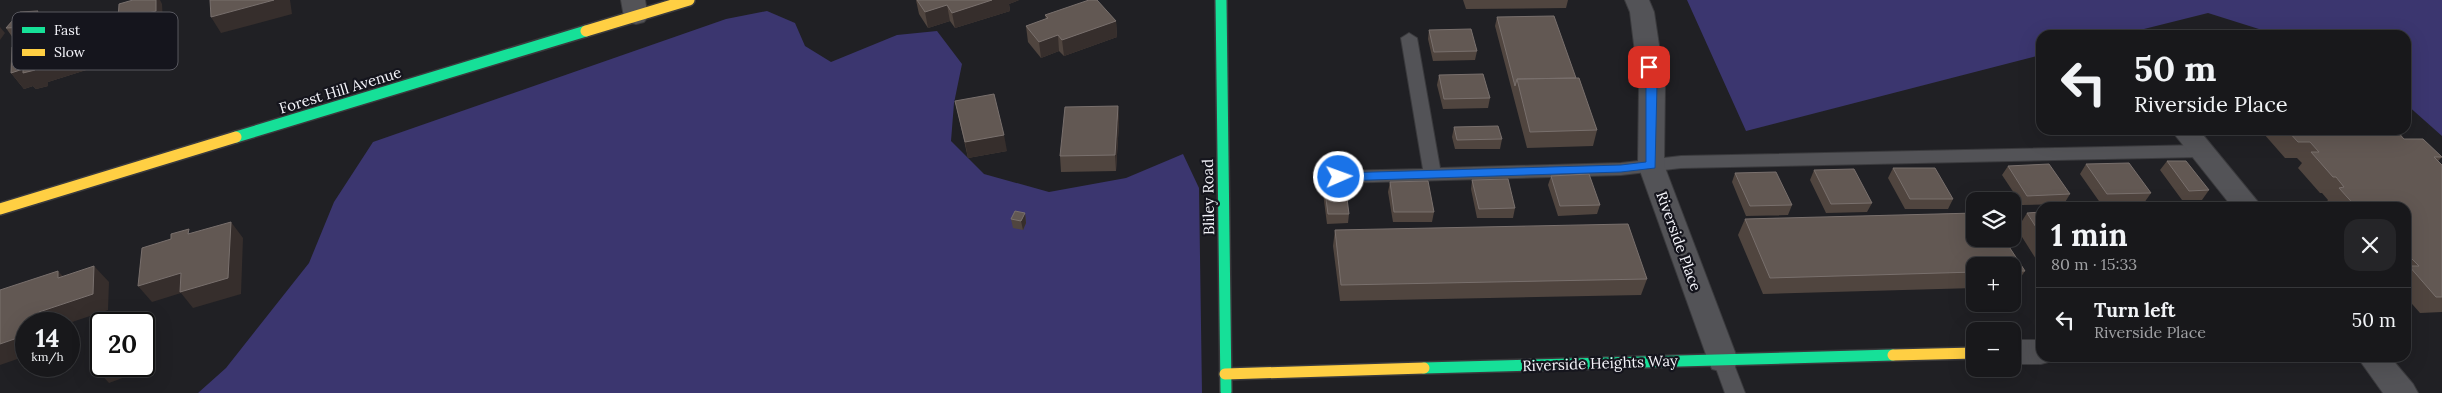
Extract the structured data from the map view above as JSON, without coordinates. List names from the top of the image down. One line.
{"streets":{"street":["Forest Hill Avenue","Bliley Road","Riverside Place","Riverside Heights Way"]},"crossings":[["Bliley Road","Riverside Heights Way"],["Riverside Place","Riverside Heights Way"]],"legend":["Fast","Slow"],"page":{"turn":["50 m","Riverside Place"],"map_buttons":["+","−"],"heading":["1 min","80 m · 15:33"],"list":[{"name":"Turn left","note":"Riverside Place","value":"50 m"}],"speed":"14 km/h","limit":"20"}}
